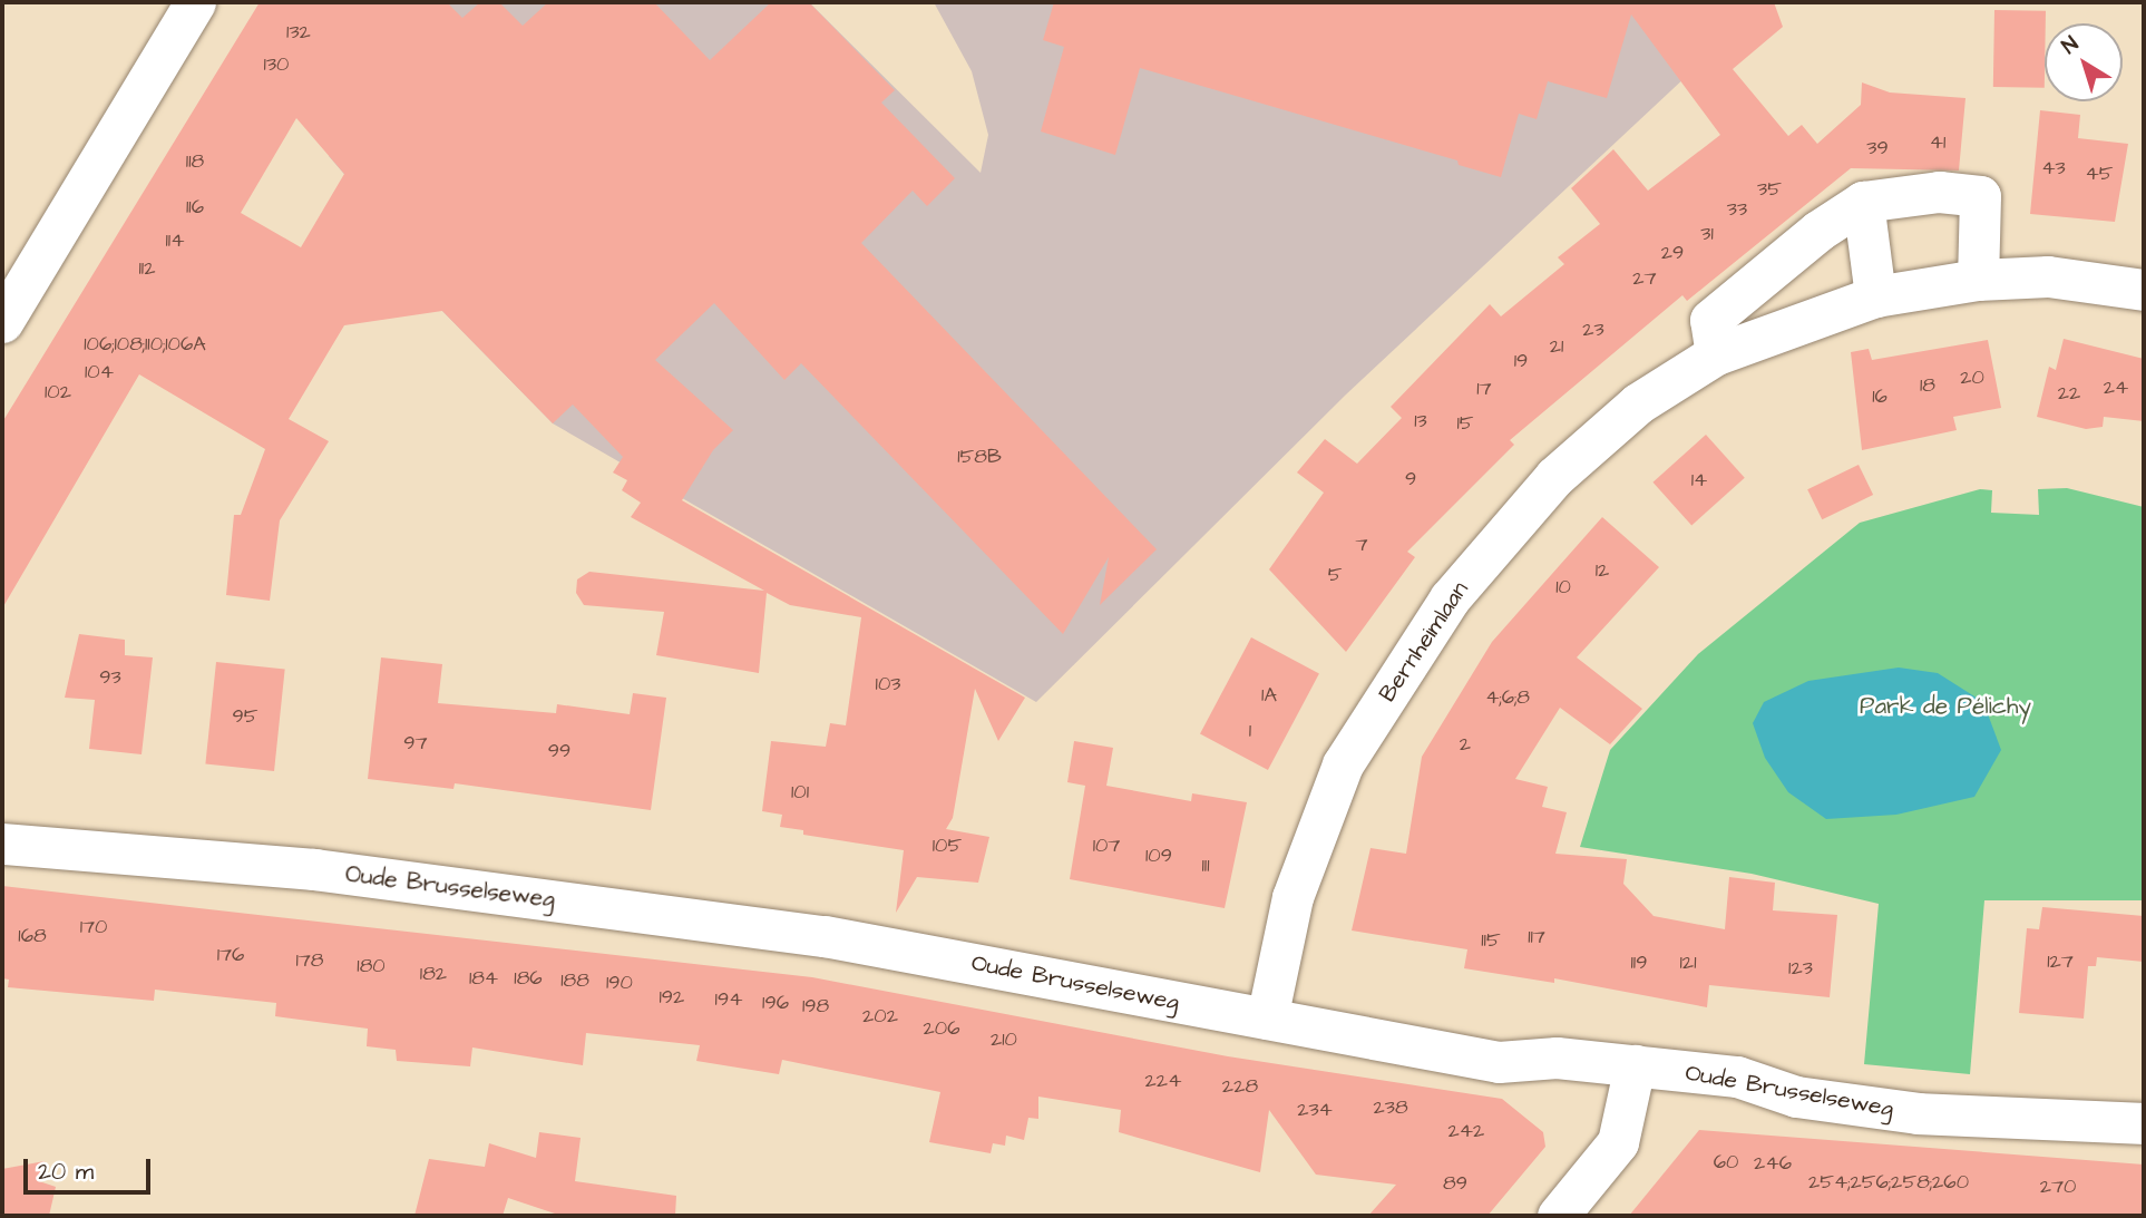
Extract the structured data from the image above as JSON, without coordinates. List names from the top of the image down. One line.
{"streets":{"street":["Bernheimlaan","Oude Brusselseweg"]},"crossings":[["Bernheimlaan","Oude Brusselseweg"]],"parks":["Park de Pélichy"],"house_numbers":["132","130","41","39","118","43","45","35","116","33","31","114","29","112","27","23","106;108;110;106A","21","19","104","20","18","24","17","102","22","16","13","15","158B","9","14","7","12","5","10","93","103","1A","4;6;8","95","1","97","2","99","101","105","107","109","111","170","168","117","115","176","178","127","119","121","180","123","182","184","186","188","190","192","194","196","198","202","206","210","224","228","238","234","242","60","246","254;256;258;260","89","270"],"scale_bar":"20 m","north":"top left"}
